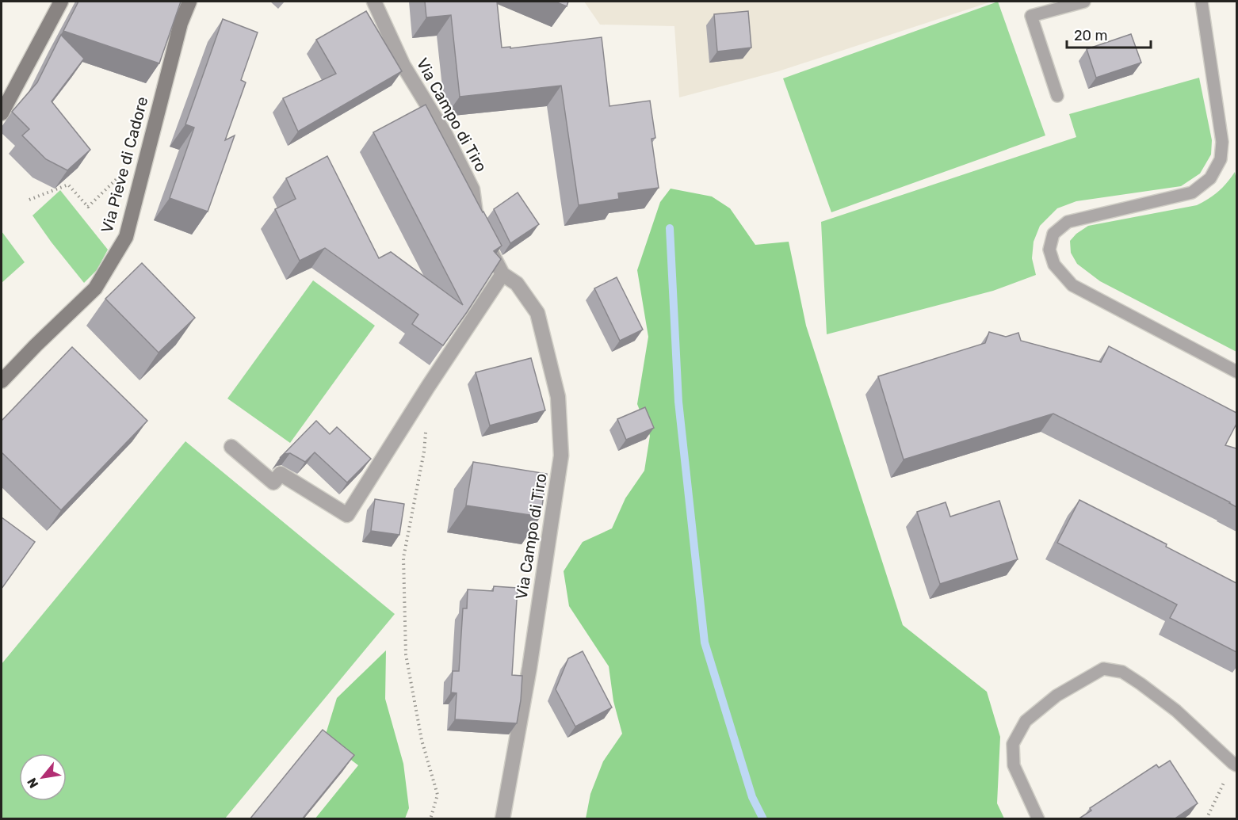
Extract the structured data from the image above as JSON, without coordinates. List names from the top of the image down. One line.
{"streets":{"street":["Via Campo di Tiro","Via Pieve di Cadore"]},"scale_bar":"20 m","north":"bottom left"}
